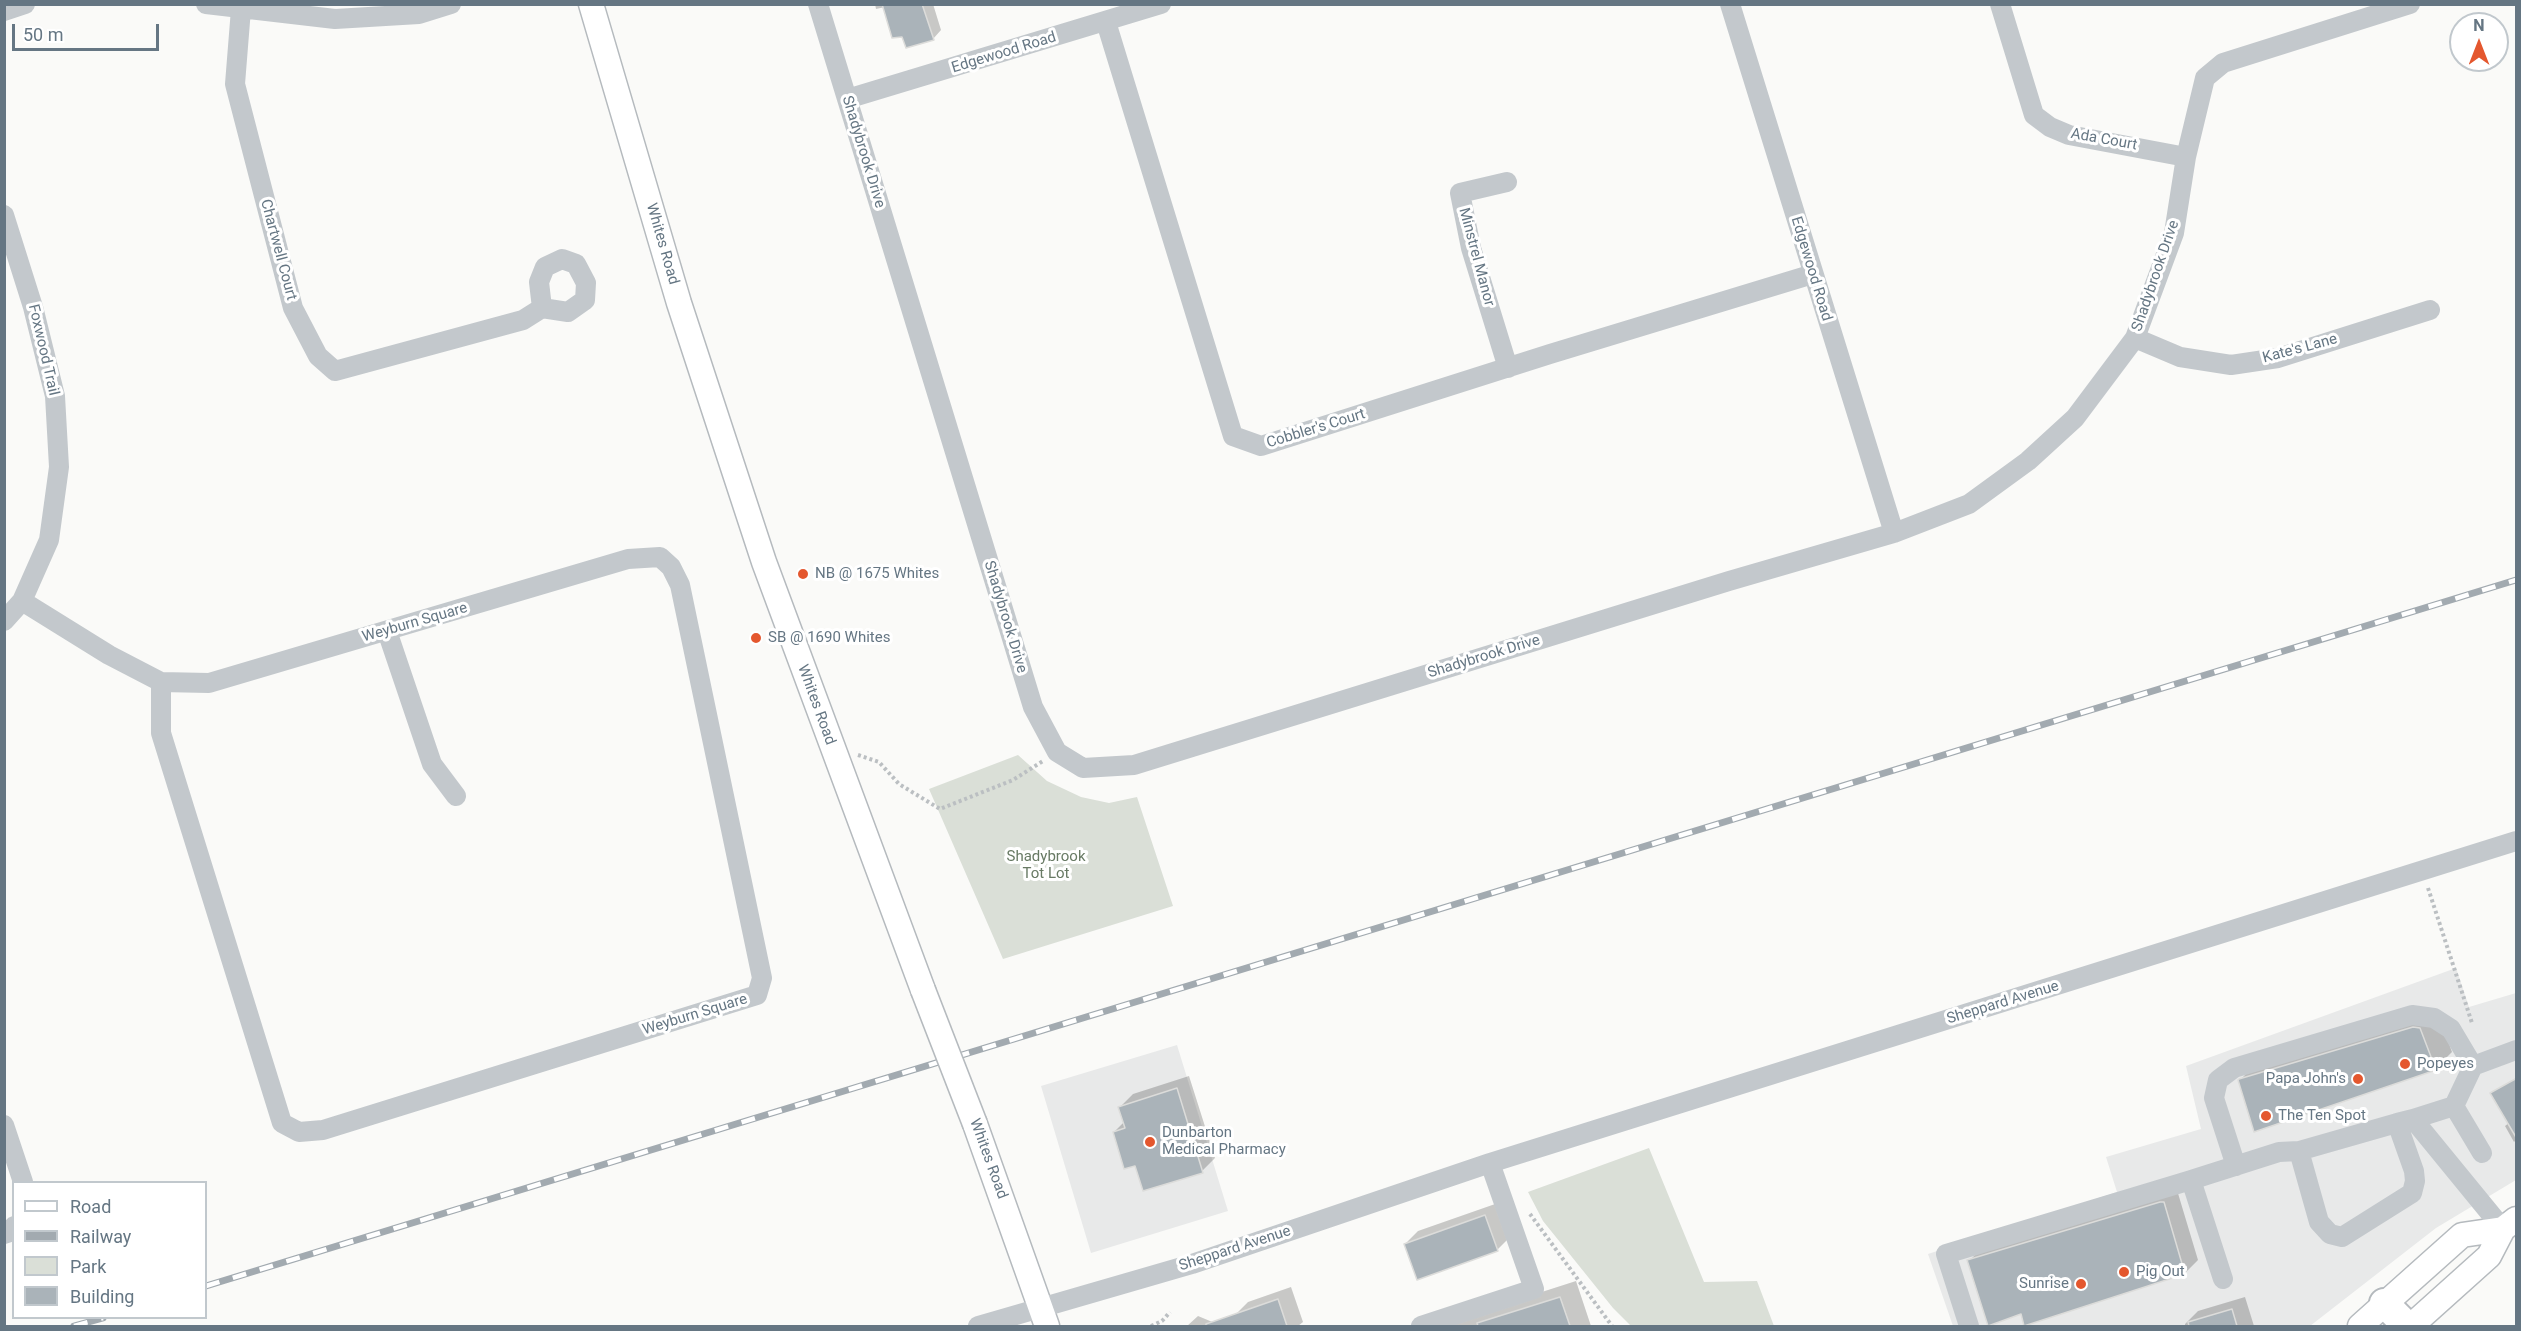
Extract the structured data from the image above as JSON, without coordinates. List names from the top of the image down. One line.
{"streets":{"main road":["Whites Road"],"street":["Edgewood Road","Ada Court","Shadybrook Drive","Chartwell Court","Minstrel Manor","Kate's Lane","Foxwood Trail","Cobbler's Court","Weyburn Square","Sheppard Avenue"]},"crossings":[["Edgewood Road","Shadybrook Drive"],["Edgewood Road","Cobbler's Court"],["Ada Court","Shadybrook Drive"],["Shadybrook Drive","Kate's Lane"],["Whites Road","Sheppard Avenue"],["Minstrel Manor","Cobbler's Court"],["Foxwood Trail","Weyburn Square"]],"parks":["Shadybrook Tot Lot"],"places":["NB @ 1675 Whites","SB @ 1690 Whites","Popeyes","Papa John's","The Ten Spot","Dunbarton Medical Pharmacy","Pig Out","Sunrise"],"legend":["Road","Railway","Park","Building"],"scale_bar":"50 m","north":"top"}
